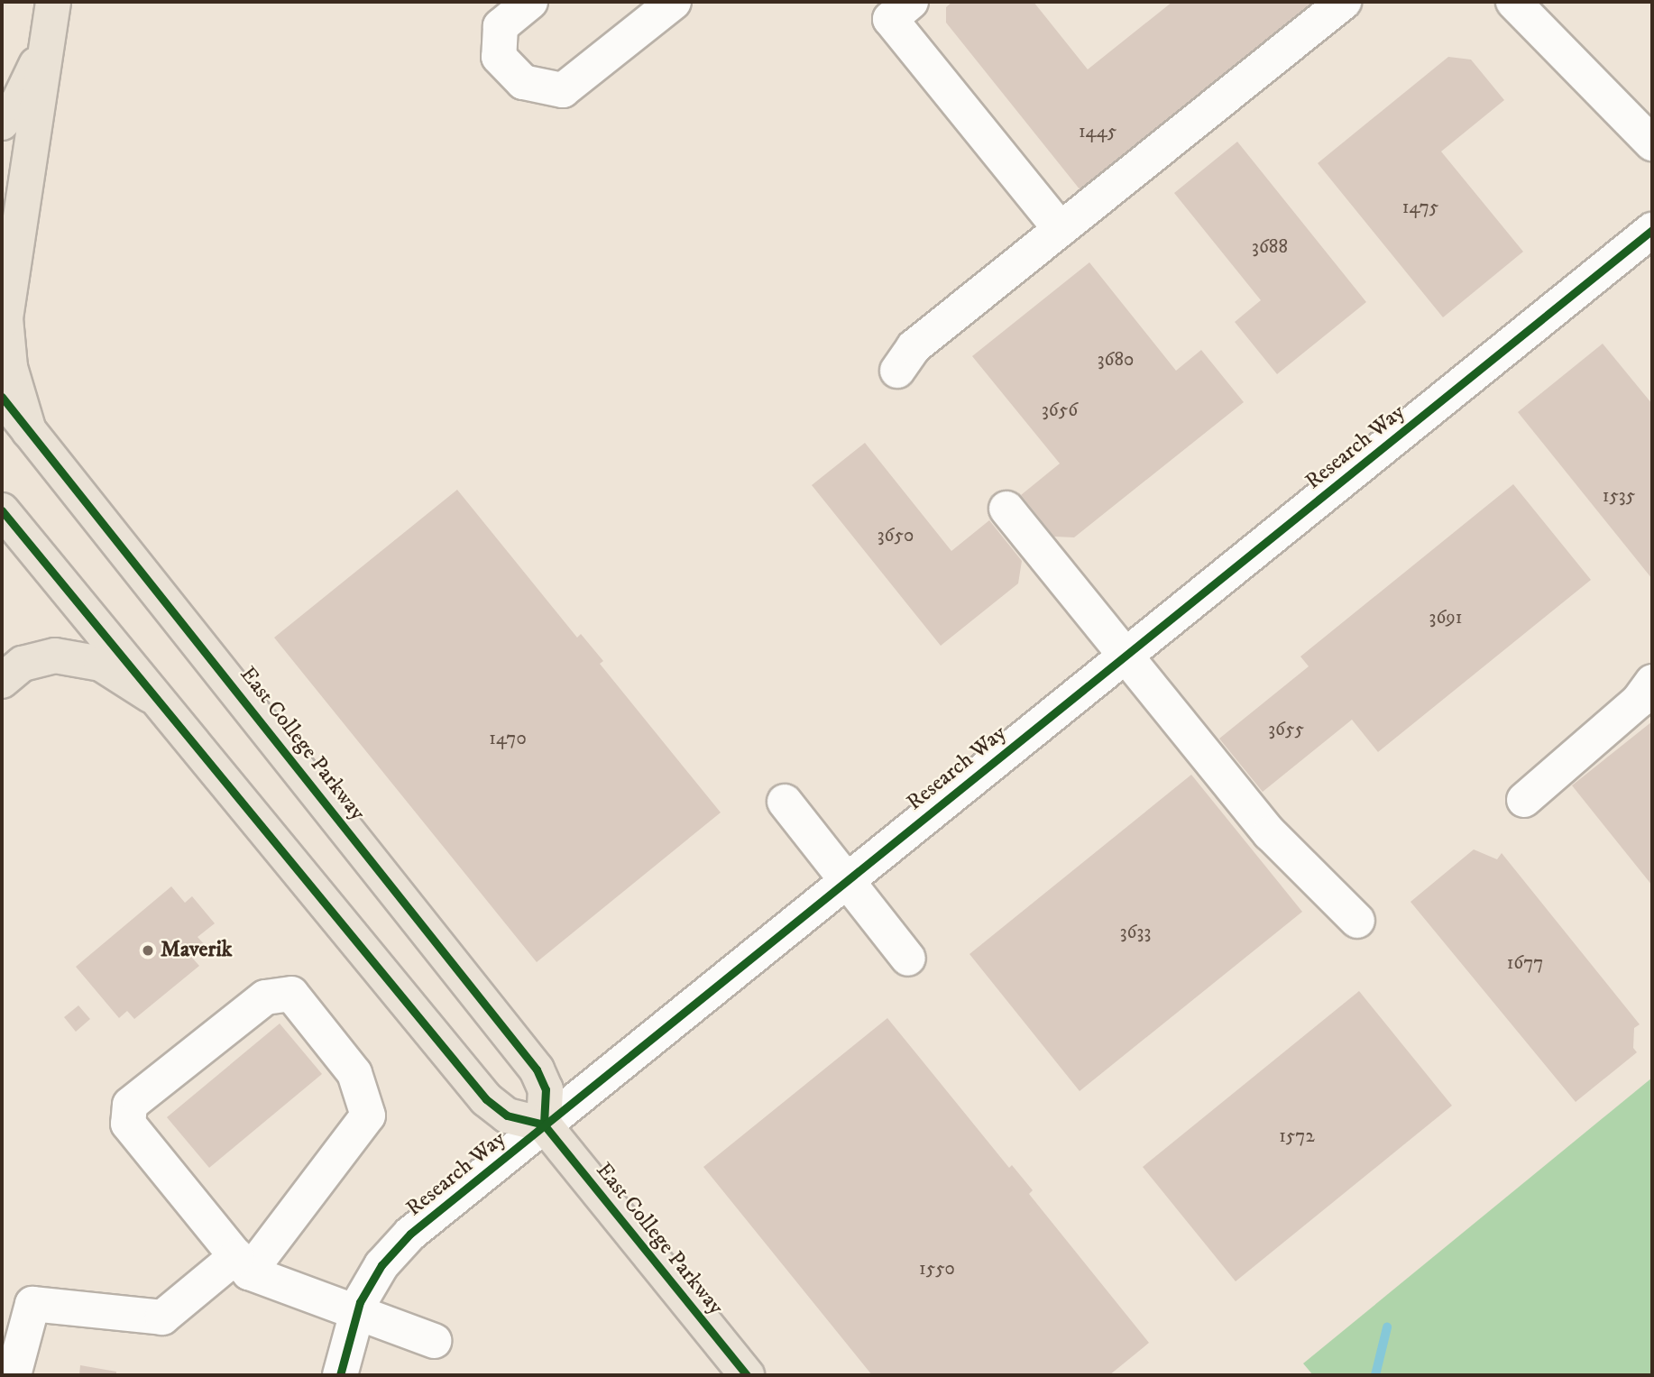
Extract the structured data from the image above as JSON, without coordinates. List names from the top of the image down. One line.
{"streets":{"main road":["East College Parkway"],"street":["Research Way"]},"crossings":[["Research Way","East College Parkway"]],"places":["Maverik"],"house_numbers":["1445","1475","3688","3680","3656","1535","3650","3691","3655","1470","3633","1677","1572","1550"]}
